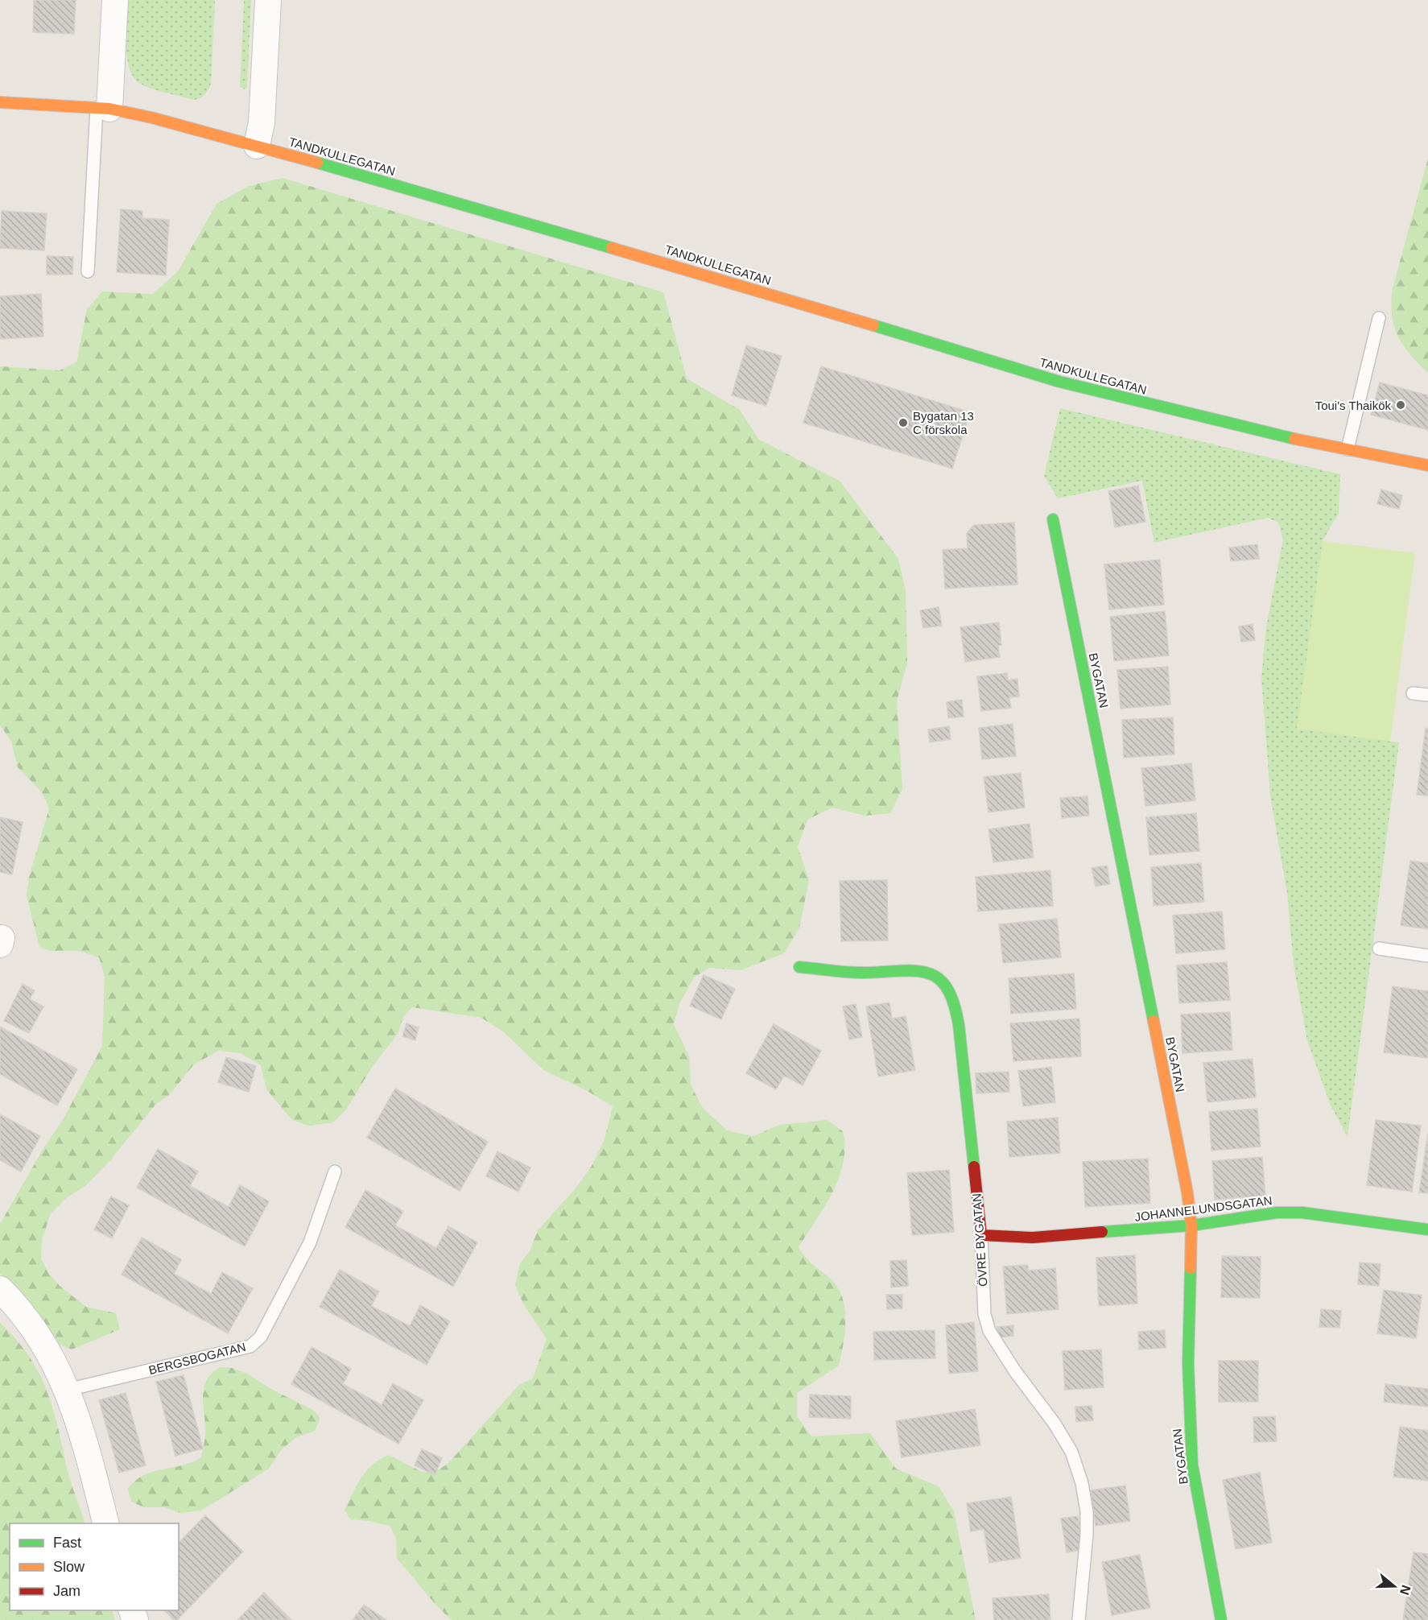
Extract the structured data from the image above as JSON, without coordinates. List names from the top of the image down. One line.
{"streets":{"street":["TANDKULLEGATAN","BYGATAN","JOHANNELUNDSGATAN","ÖVRE BYGATAN"],"lane":["BERGSBOGATAN"]},"crossings":[["BYGATAN","JOHANNELUNDSGATAN"],["JOHANNELUNDSGATAN","ÖVRE BYGATAN"]],"places":["Toui's Thaikök","Bygatan 13 C förskola"],"legend":["Fast","Slow","Jam"],"north":"right"}
